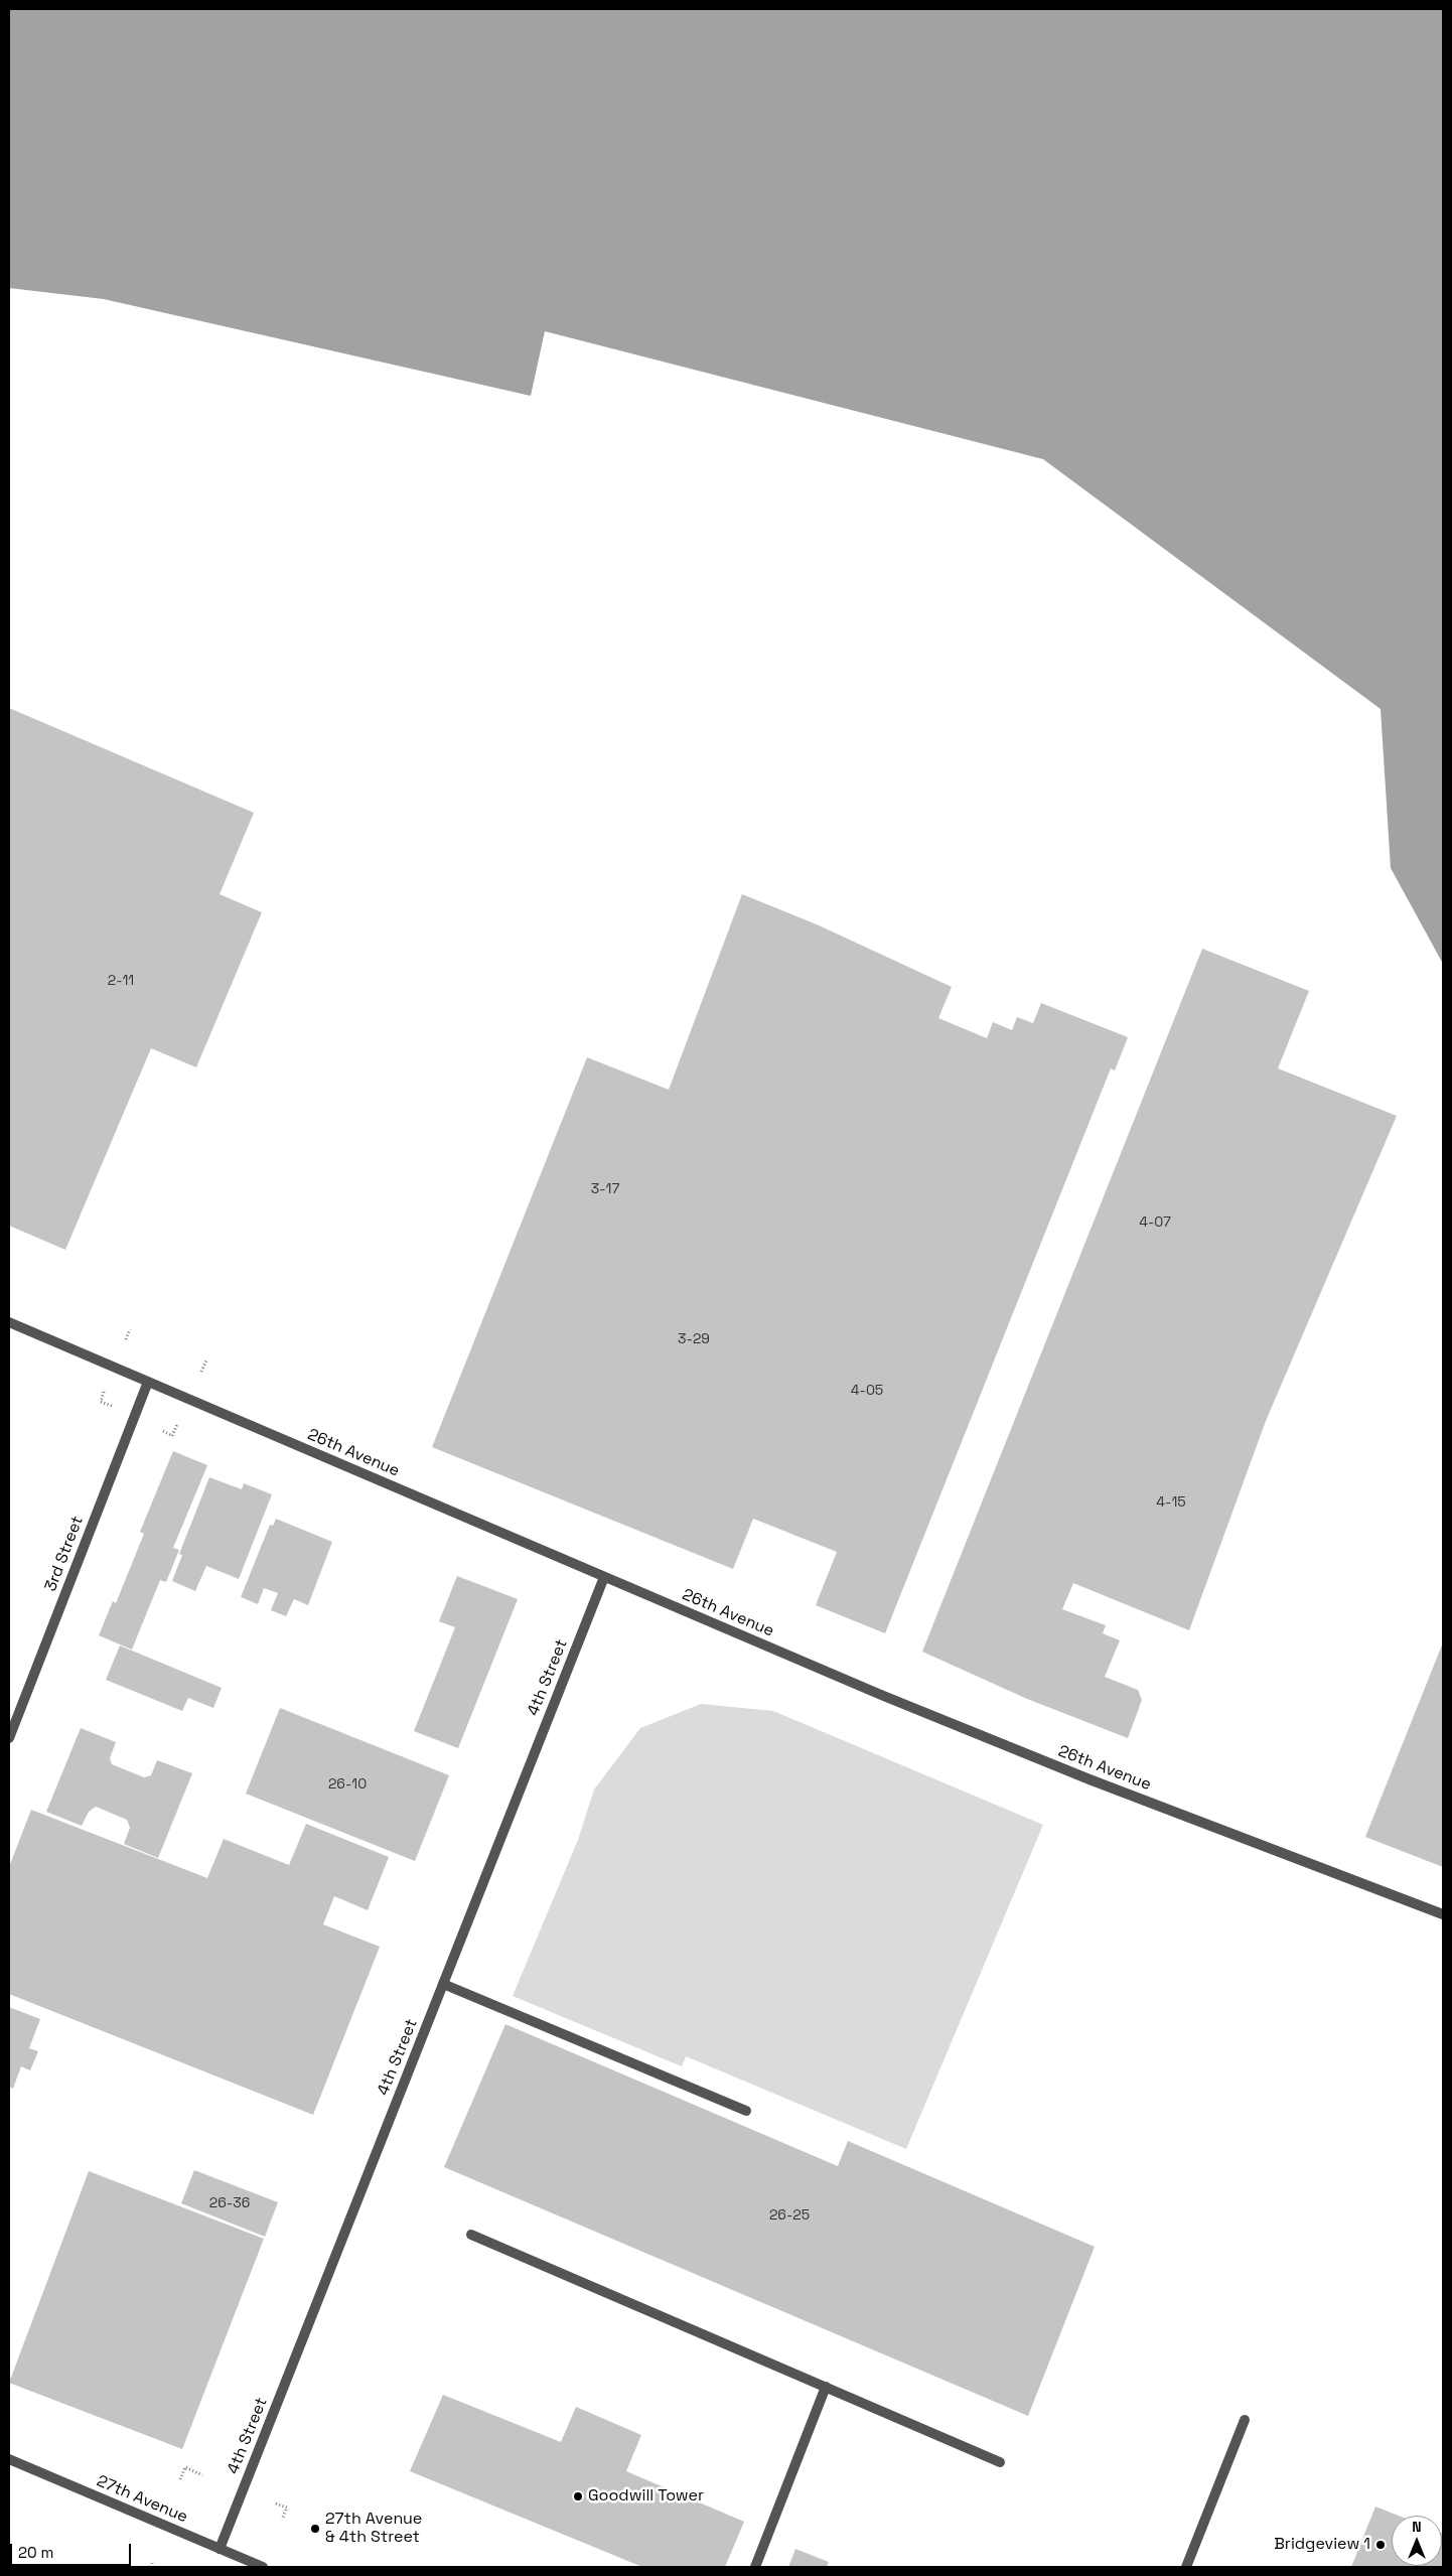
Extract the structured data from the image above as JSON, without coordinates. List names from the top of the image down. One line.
{"streets":{"street":["26th Avenue","3rd Street","4th Street","27th Avenue"]},"crossings":[["26th Avenue","3rd Street"],["26th Avenue","4th Street"],["4th Street","27th Avenue"]],"places":["Goodwill Tower","27th Avenue & 4th Street","Bridgeview 1"],"house_numbers":["2-11","3-17","4-07","3-29","4-05","4-15","26-10","26-36","26-25"],"scale_bar":"20 m","north":"top"}
